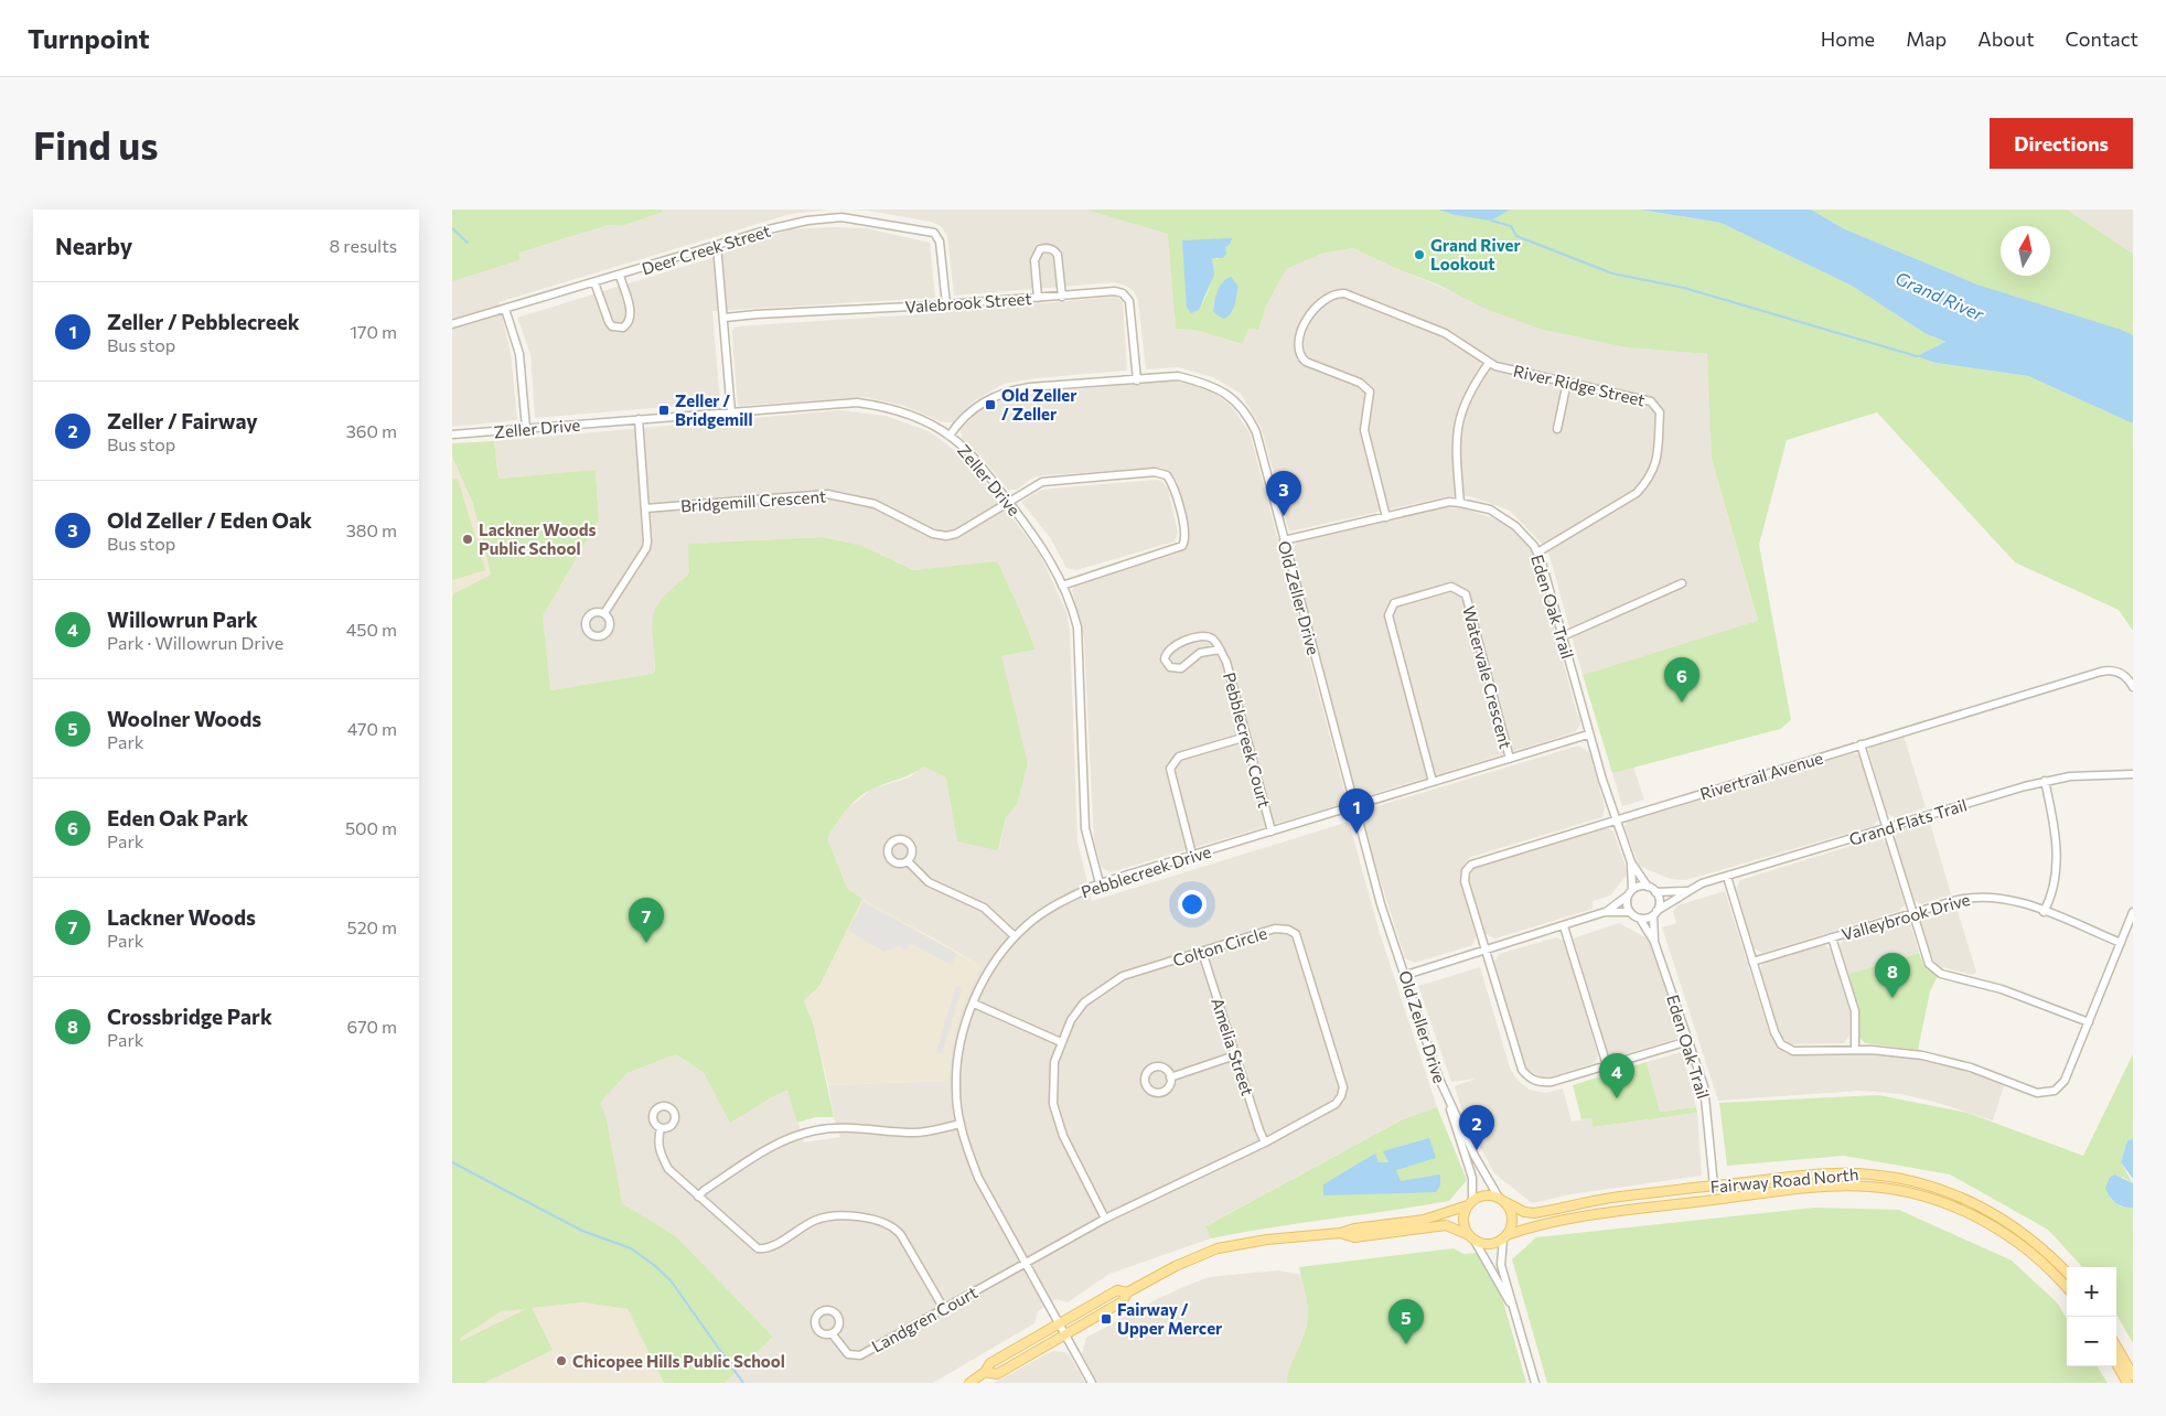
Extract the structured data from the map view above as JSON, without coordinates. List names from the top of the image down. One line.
{"streets":{"main road":["Fairway Road North"],"street":["Deer Creek Street","Valebrook Street","River Ridge Street","Zeller Drive","Bridgemill Crescent","Old Zeller Drive","Eden Oak Trail","Watervale Crescent","Pebblecreek Court","Rivertrail Avenue","Grand Flats Trail","Pebblecreek Drive","Valleybrook Drive","Colton Circle","Amelia Street","Landgren Court"]},"crossings":[["Deer Creek Street","Valebrook Street"],["Valebrook Street","Old Zeller Drive"],["River Ridge Street","Eden Oak Trail"],["Zeller Drive","Bridgemill Crescent"],["Zeller Drive","Old Zeller Drive"],["Zeller Drive","Pebblecreek Drive"],["Old Zeller Drive","Eden Oak Trail"],["Old Zeller Drive","Pebblecreek Drive"],["Old Zeller Drive","Fairway Road North"],["Eden Oak Trail","Rivertrail Avenue"],["Eden Oak Trail","Grand Flats Trail"],["Eden Oak Trail","Pebblecreek Drive"],["Eden Oak Trail","Fairway Road North"],["Watervale Crescent","Pebblecreek Drive"],["Pebblecreek Court","Pebblecreek Drive"],["Pebblecreek Drive","Colton Circle"],["Pebblecreek Drive","Landgren Court"],["Colton Circle","Amelia Street"],["Colton Circle","Landgren Court"]],"water":["Grand River"],"places":{"other":["Grand River Lookout","Lackner Woods Public School","Chicopee Hills Public School"],"transit":["Old Zeller / Zeller","Zeller / Bridgemill","Fairway / Upper Mercer"]},"north":"top","page":{"header":"Turnpoint","nav":["Home","Map","About","Contact"],"buttons":"Directions","title":"Find us","heading":["Nearby","8 results"],"list":[{"mark":"1","name":"Zeller / Pebblecreek","note":"Bus stop","value":"170 m"},{"mark":"2","name":"Zeller / Fairway","note":"Bus stop","value":"360 m"},{"mark":"3","name":"Old Zeller / Eden Oak","note":"Bus stop","value":"380 m"},{"mark":"4","name":"Willowrun Park","note":"Park · Willowrun Drive","value":"450 m"},{"mark":"5","name":"Woolner Woods","note":"Park","value":"470 m"},{"mark":"6","name":"Eden Oak Park","note":"Park","value":"500 m"},{"mark":"7","name":"Lackner Woods","note":"Park","value":"520 m"},{"mark":"8","name":"Crossbridge Park","note":"Park","value":"670 m"}],"pins":["3","6","1","7","8","4","2","5"],"map_buttons":["+","−"]}}
